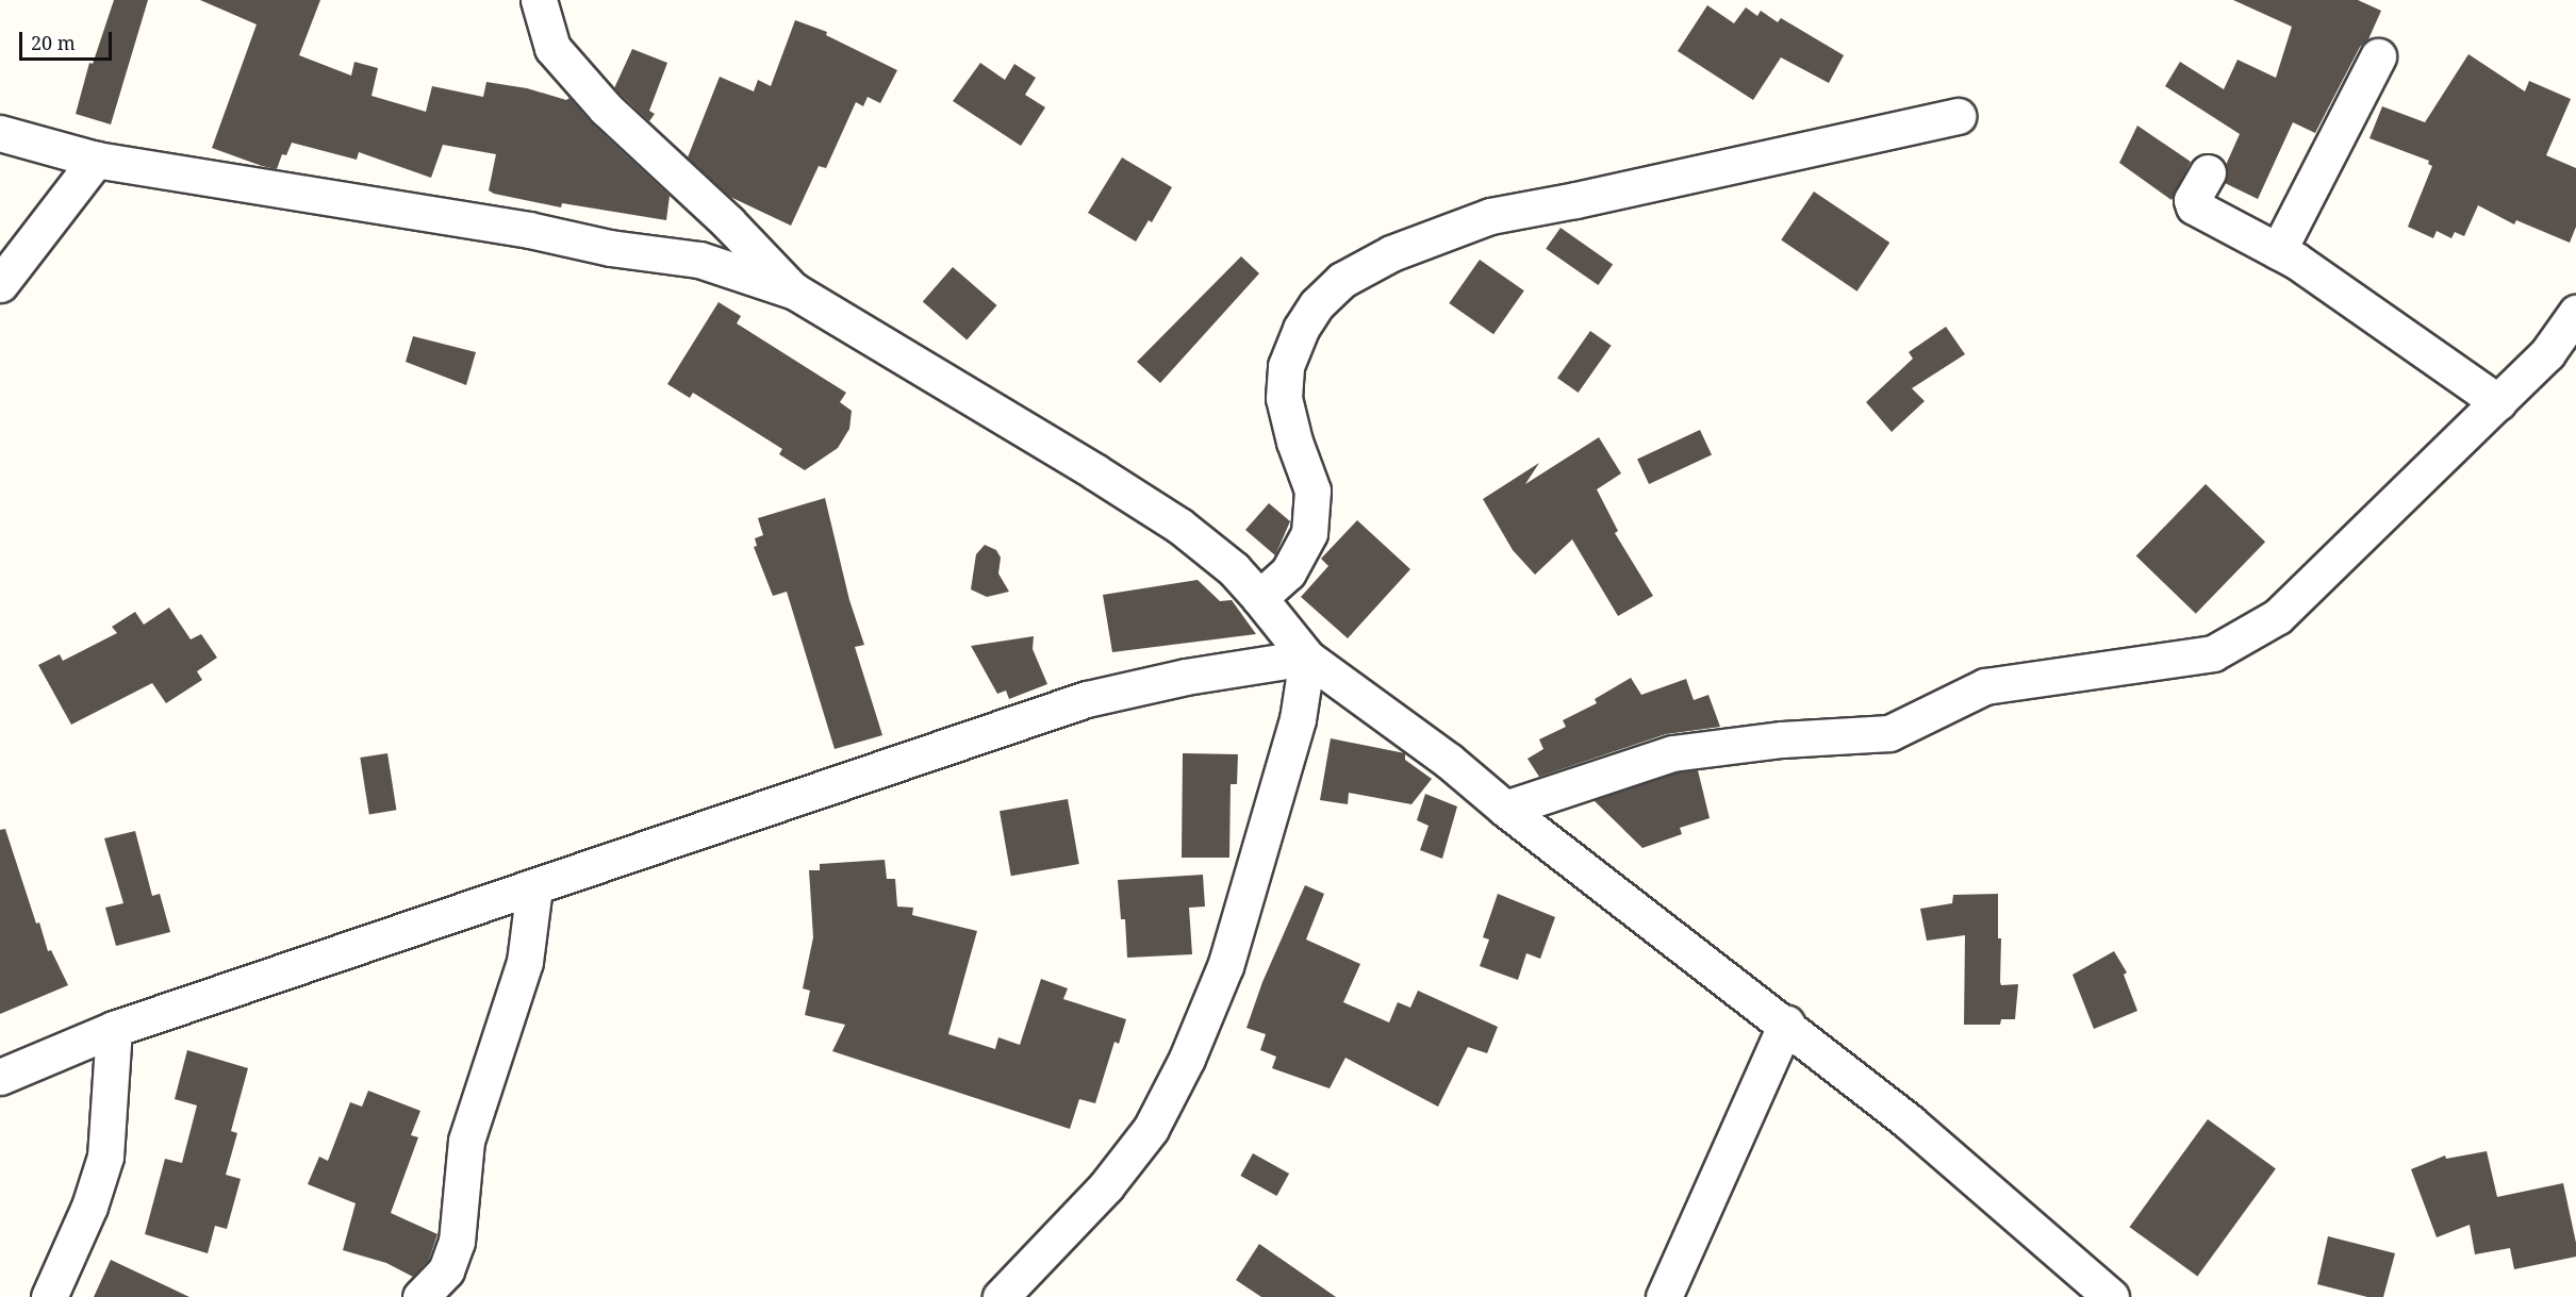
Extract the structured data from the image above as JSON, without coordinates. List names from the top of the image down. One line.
{"scale_bar":"20 m"}
